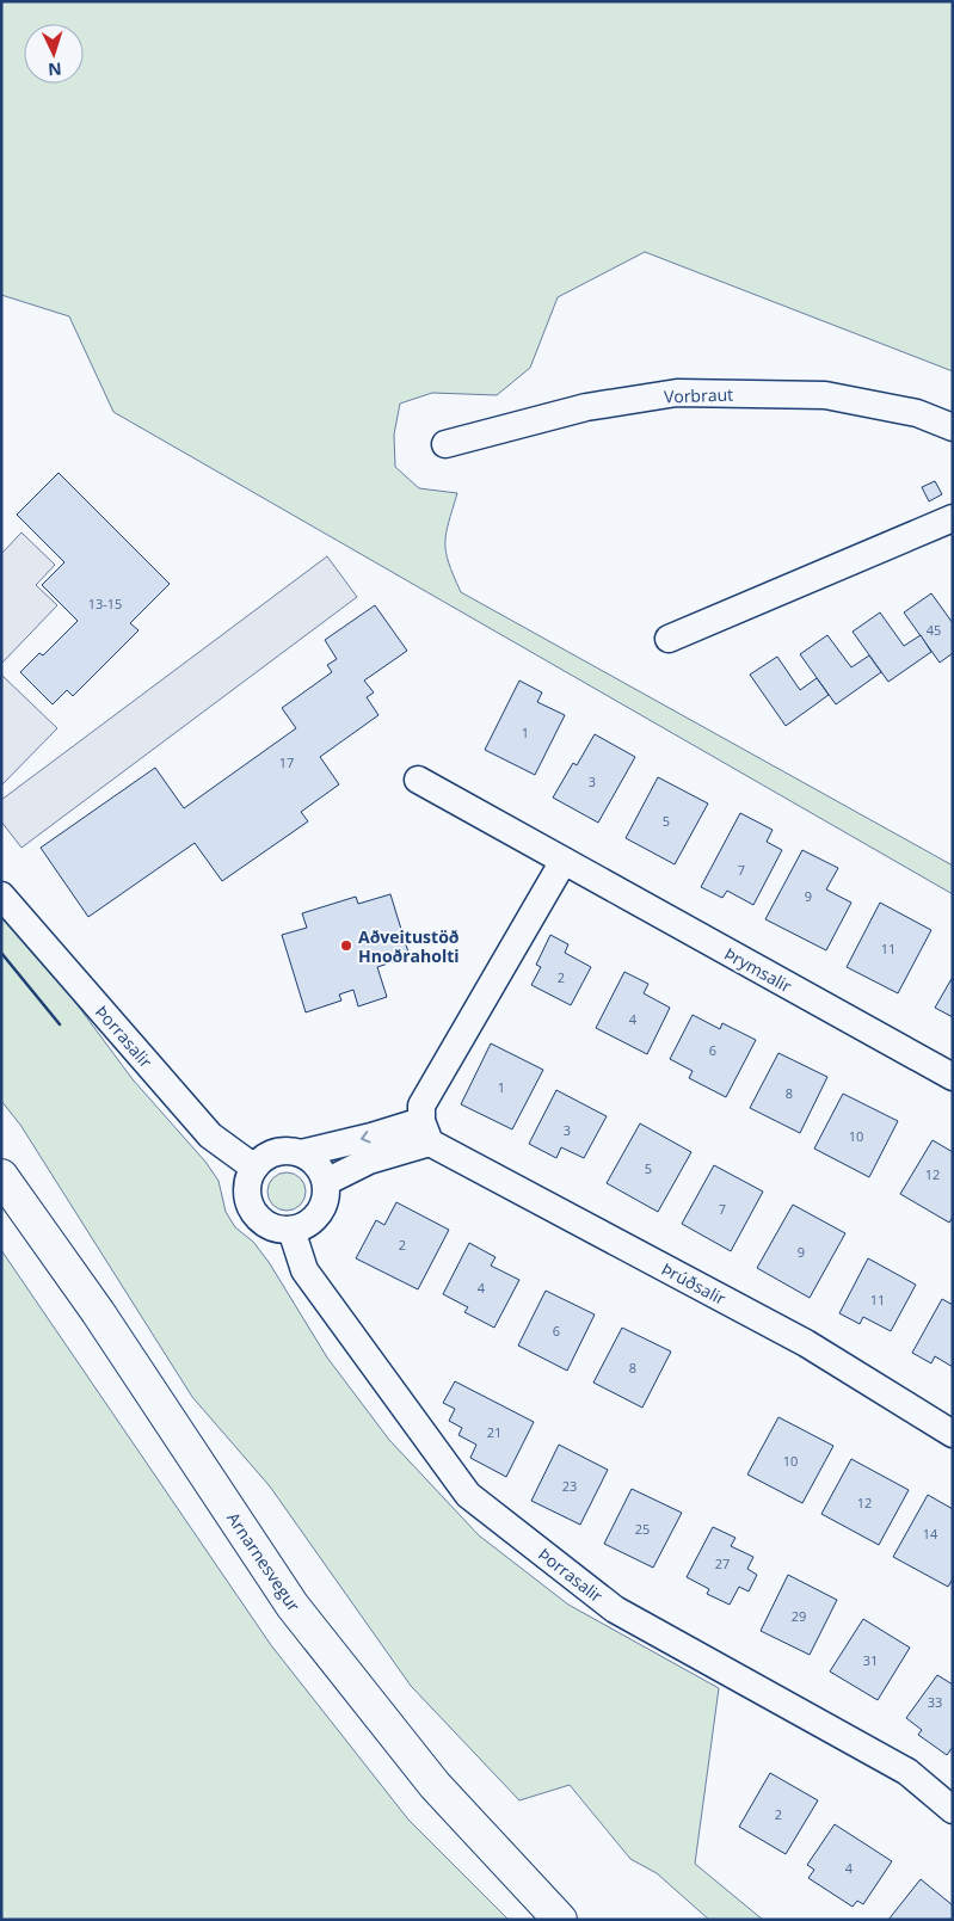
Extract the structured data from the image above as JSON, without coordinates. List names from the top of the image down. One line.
{"streets":{"main road":["Arnarnesvegur"],"street":["Vorbraut","Þrymsalir","Þorrasalir","Þrúðsalir"]},"places":["Aðveitustöð Hnoðraholti"],"house_numbers":["13-15","45","1","17","3","5","7","9","11","2","4","6","1","8","3","10","5","12","7","2","9","4","11","6","8","21","10","23","12","25","14","27","29","31","33","2","4"],"north":"bottom"}
